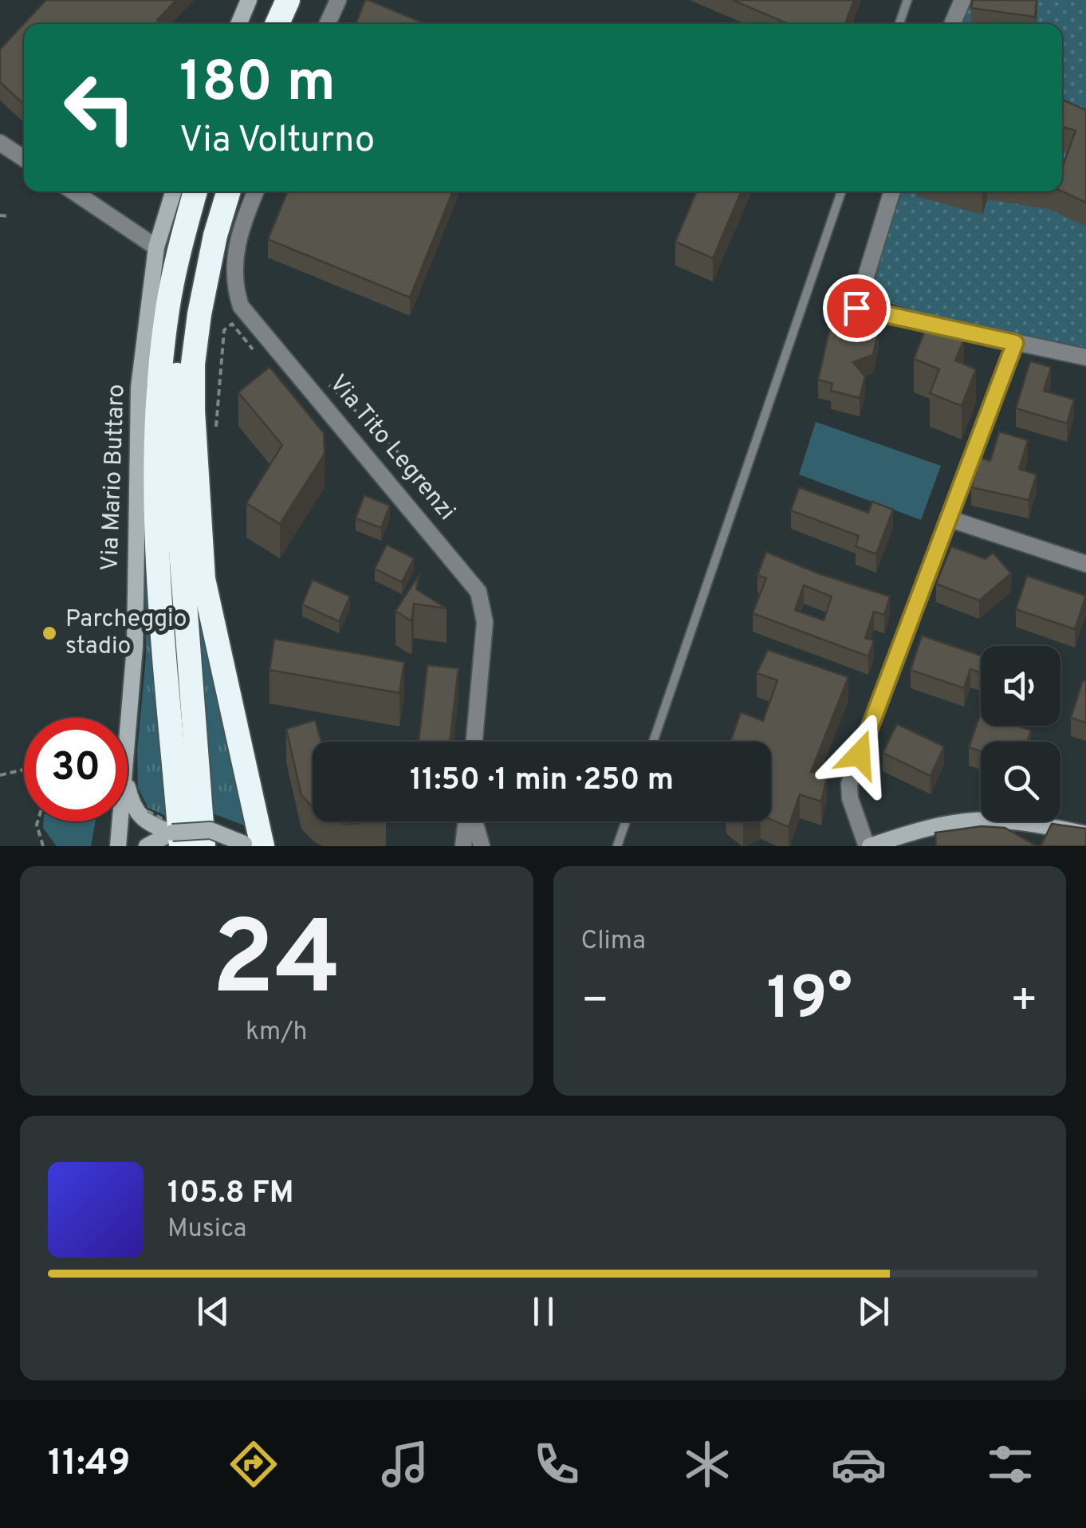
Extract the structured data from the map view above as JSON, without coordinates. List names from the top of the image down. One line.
{"streets":{"street":["Via Tito Legrenzi","Via Mario Buttaro"]},"places":["Parcheggio stadio"],"page":{"turn":["180 m","Via Volturno"],"limit":"30","trip":"11:50 · 1 min · 250 m","tile":[["24","km/h"],"Clima"],"heat":["−","19°","+"],"song":["105.8 FM","Musica"],"tabs":"11:49"}}
